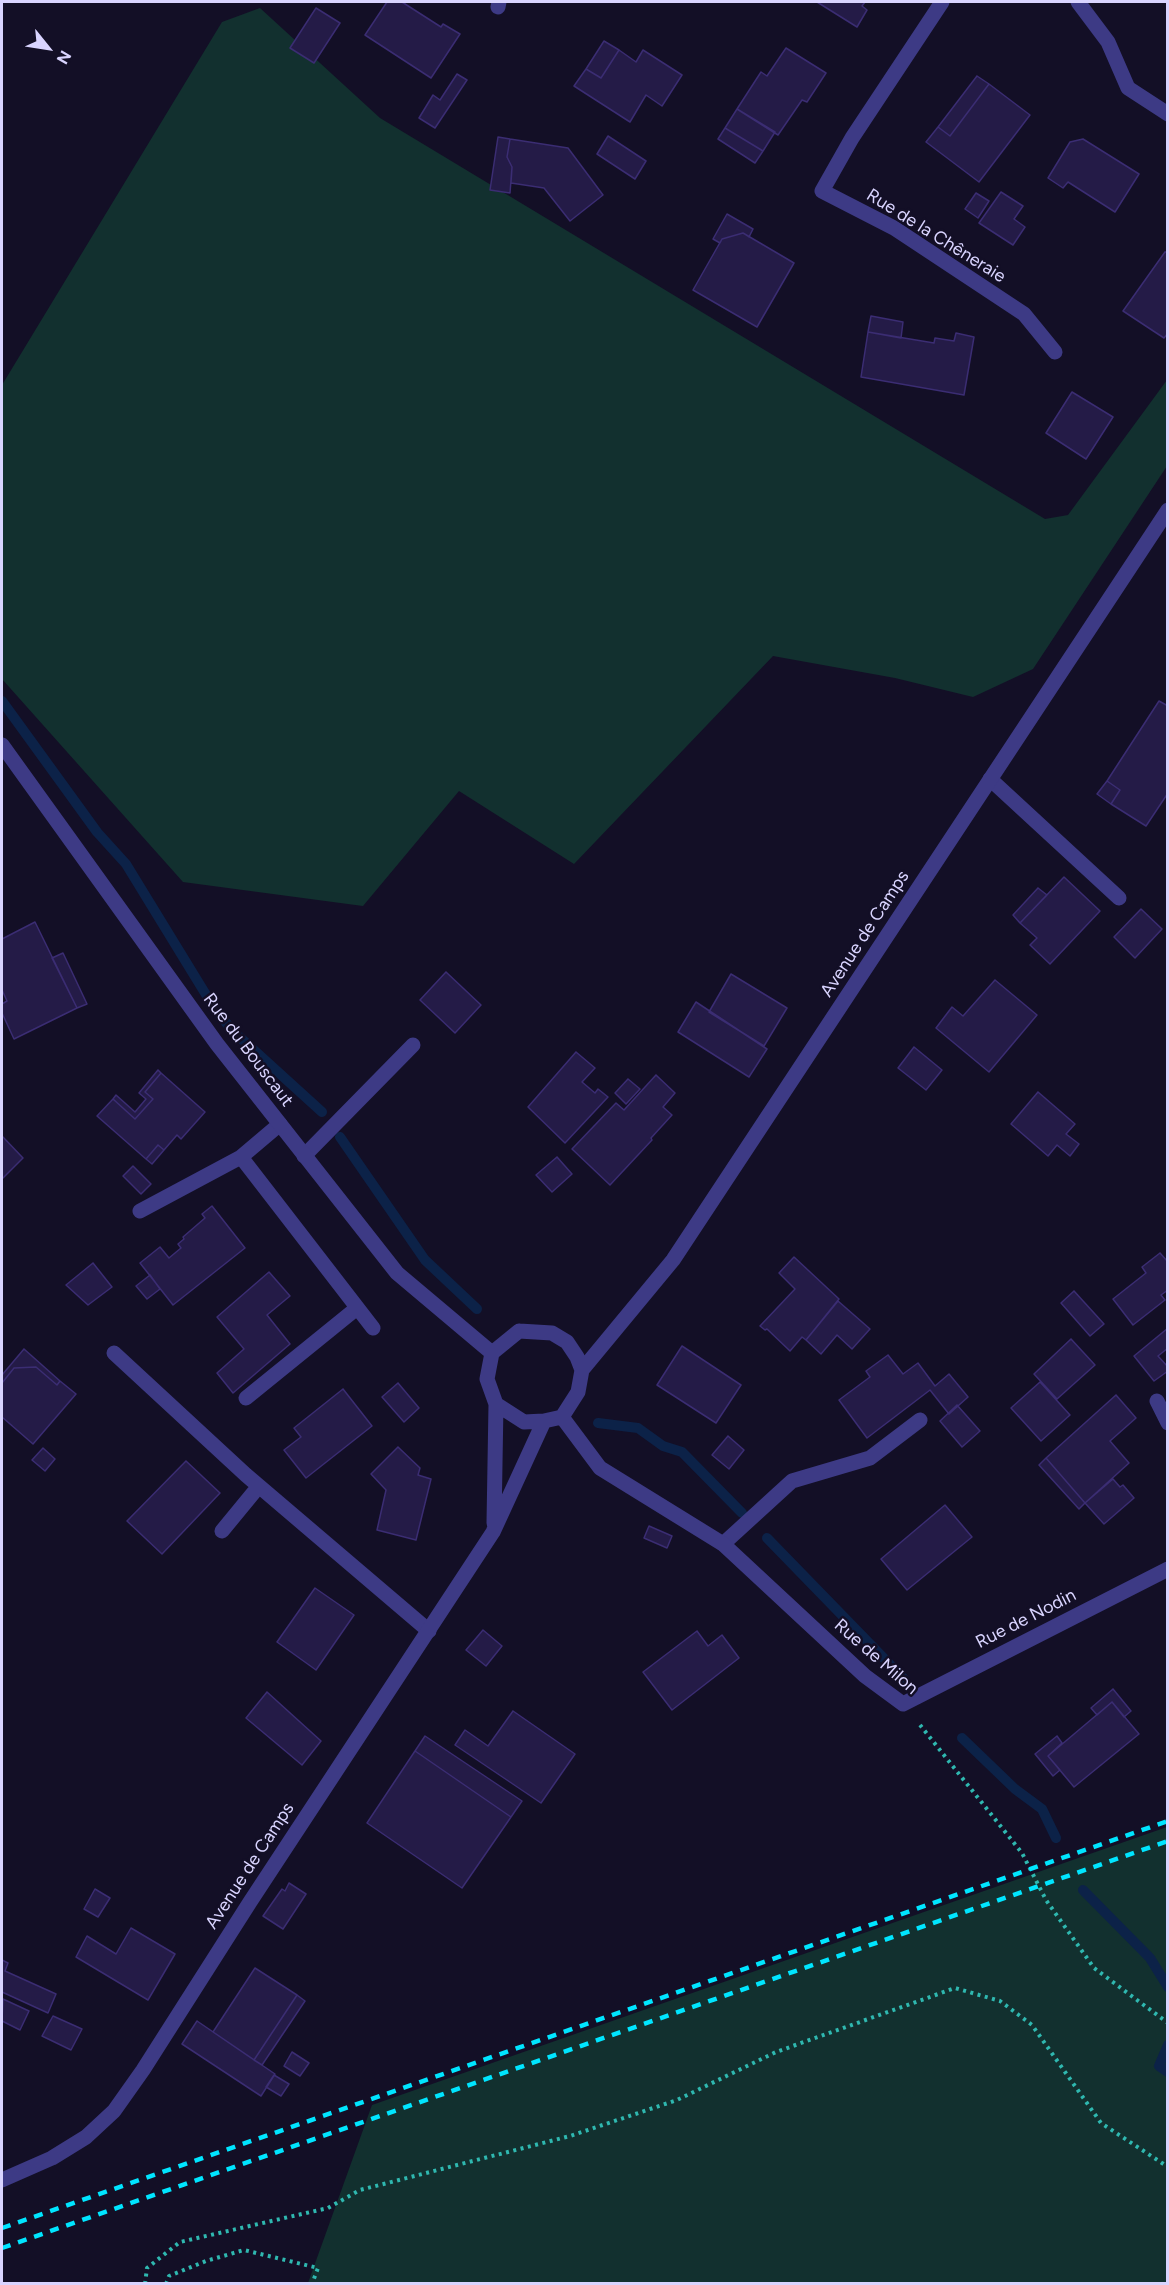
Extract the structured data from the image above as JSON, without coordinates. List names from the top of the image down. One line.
{"streets":{"street":["Rue de la Chêneraie","Avenue de Camps","Rue du Bouscaut","Rue de Nodin","Rue de Milon"]},"crossings":[["Avenue de Camps","Rue du Bouscaut"],["Avenue de Camps","Rue de Milon"],["Rue du Bouscaut","Rue de Milon"],["Rue de Nodin","Rue de Milon"]],"north":"bottom right"}
